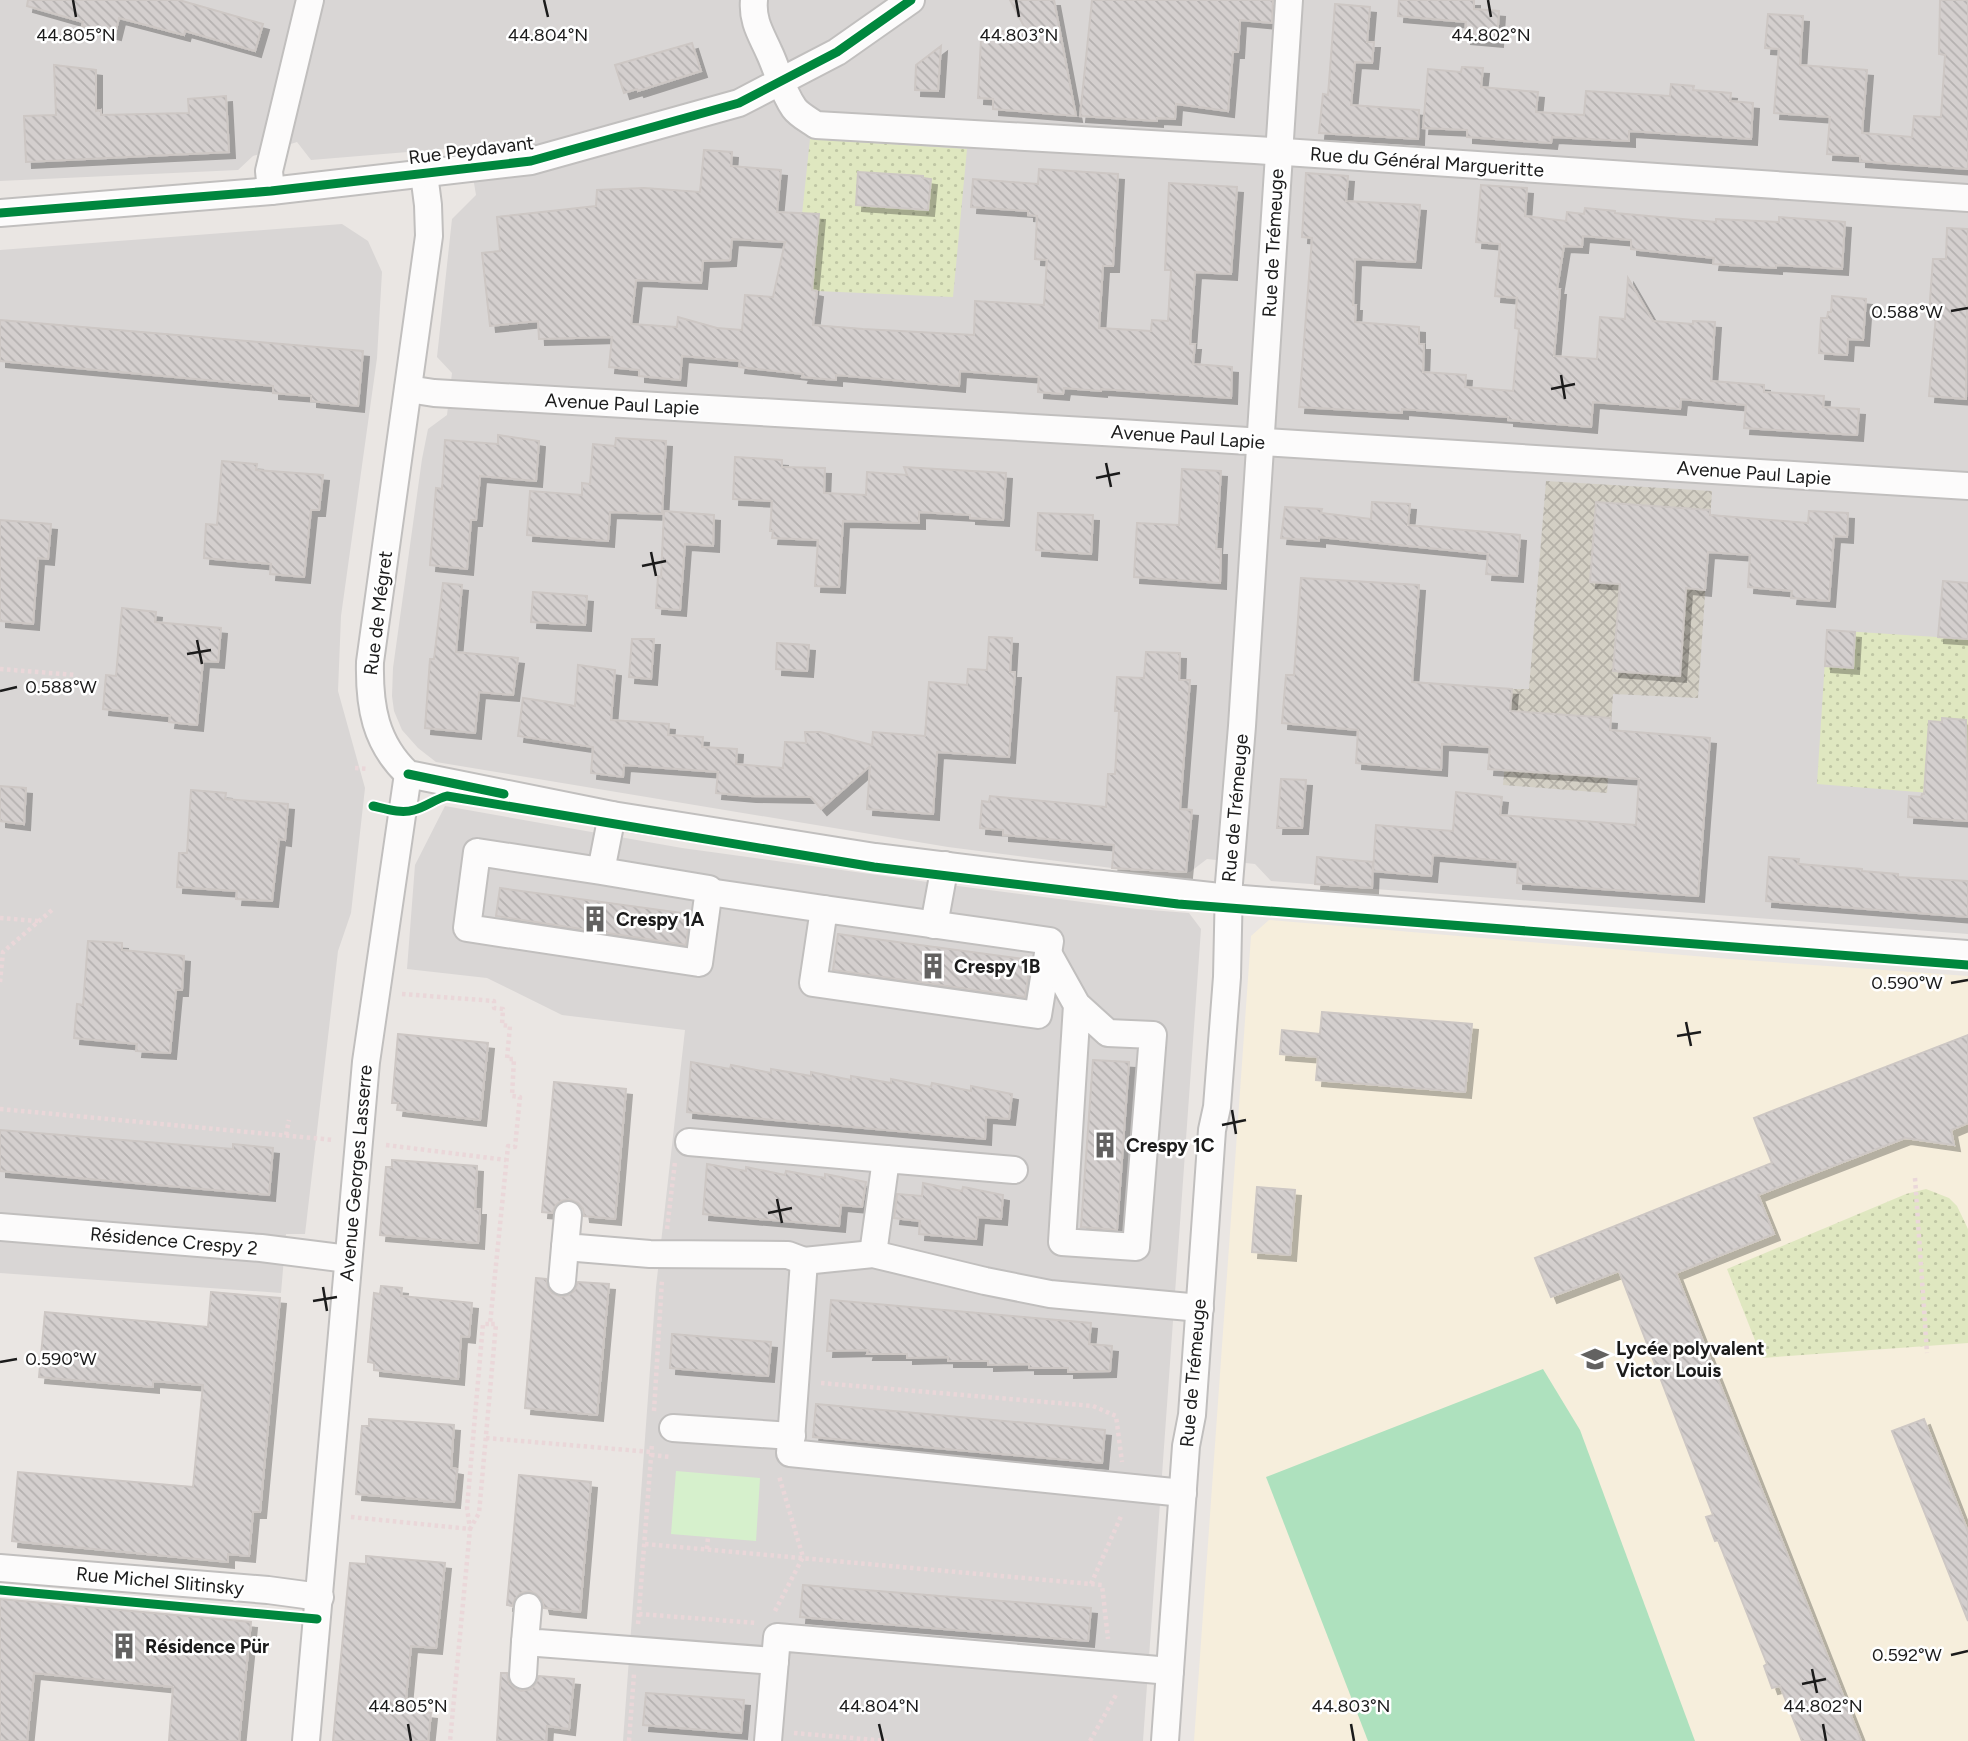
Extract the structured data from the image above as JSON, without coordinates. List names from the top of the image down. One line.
{"streets":{"street":["Rue Peydavant","Rue du Général Margueritte","Rue de Trémeuge","Avenue Paul Lapie","Rue de Mégret","Avenue Georges Lasserre","Résidence Crespy 2","Rue Michel Slitinsky"]},"crossings":[["Rue Peydavant","Rue du Général Margueritte"],["Rue Peydavant","Rue de Mégret"],["Rue du Général Margueritte","Rue de Trémeuge"],["Rue de Trémeuge","Avenue Paul Lapie"],["Avenue Paul Lapie","Rue de Mégret"],["Rue de Mégret","Avenue Georges Lasserre"],["Avenue Georges Lasserre","Résidence Crespy 2"],["Avenue Georges Lasserre","Rue Michel Slitinsky"]],"places":{"building":["Crespy 1A","Crespy 1B","Crespy 1C","Résidence Pür"],"school or university":["Lycée polyvalent Victor Louis"]},"coordinates":["44.805°N","44.804°N","44.803°N","44.802°N","0.588°W","0.590°W","0.592°W"]}
